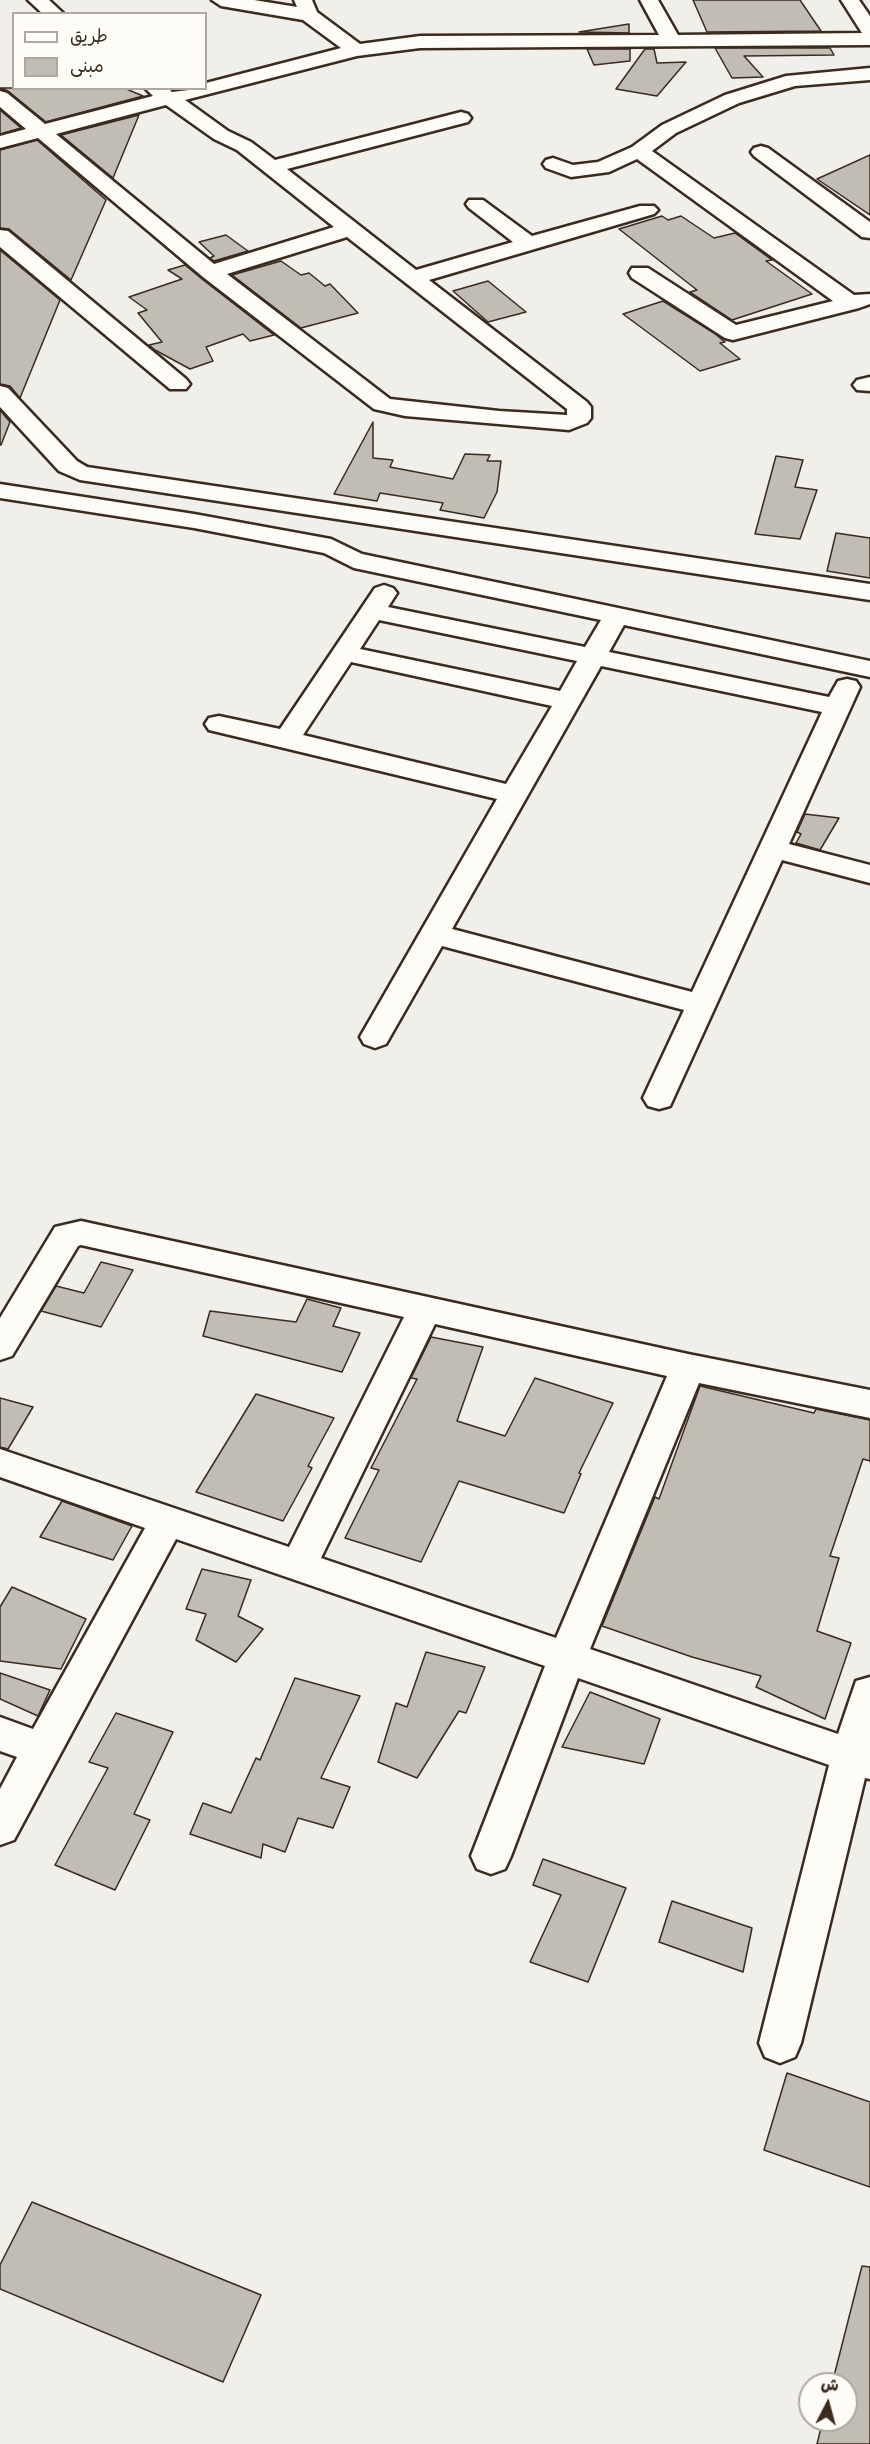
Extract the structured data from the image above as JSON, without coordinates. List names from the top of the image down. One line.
{"legend":["طريق","مبنى"],"north":"top"}
